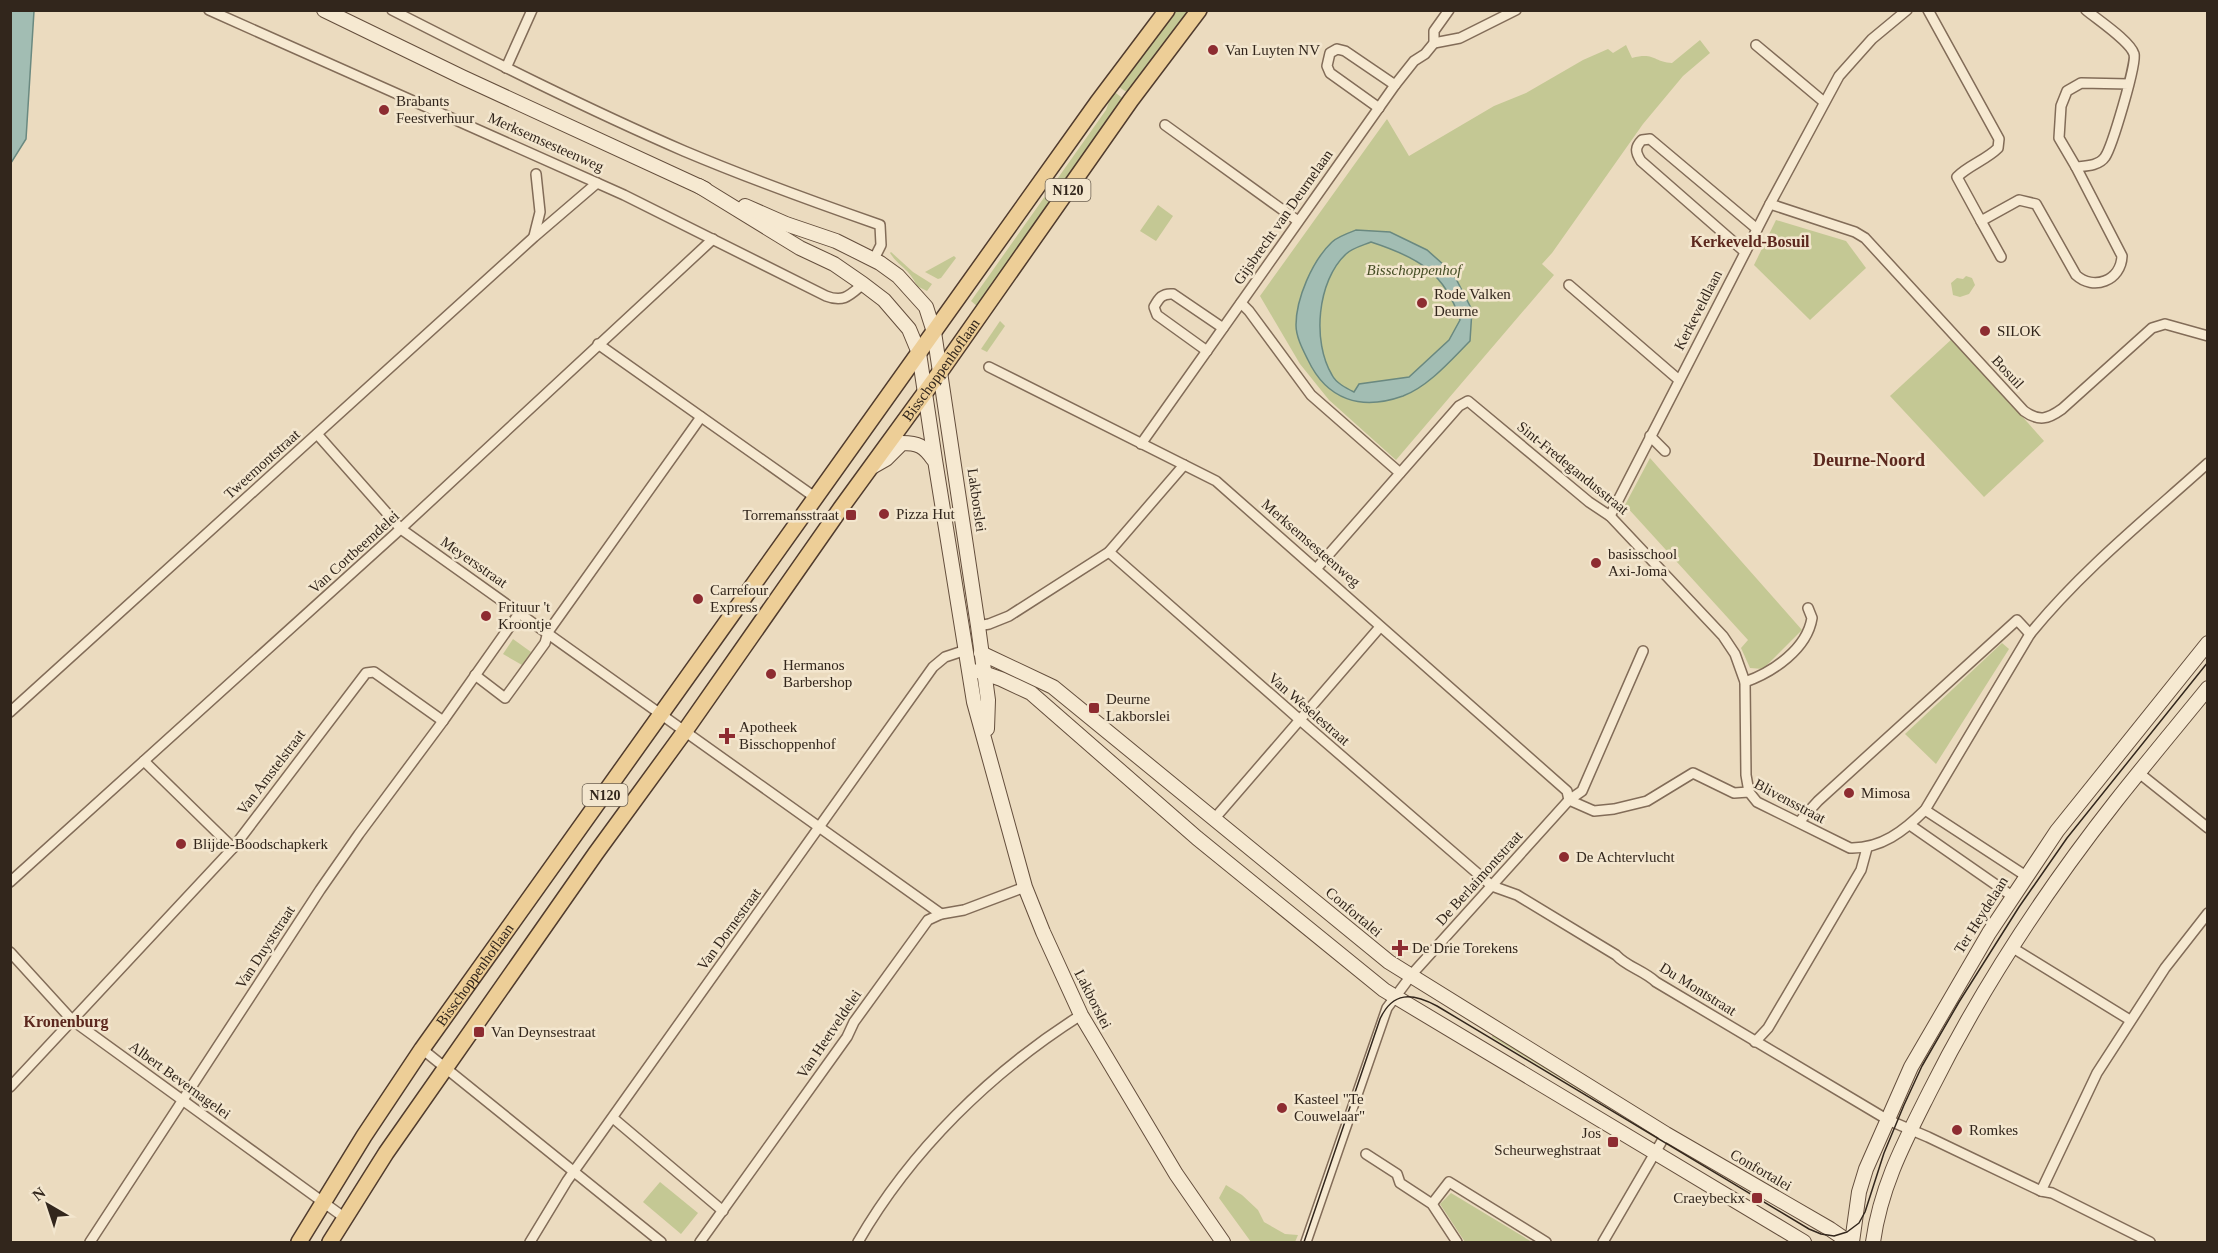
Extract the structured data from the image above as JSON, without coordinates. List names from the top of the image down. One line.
{"streets":{"main road":["N120","Bisschoppenhoflaan"],"street":["Merksemsesteenweg","Gijsbrecht van Deurnelaan","Kerkeveldlaan","Bosuil","Tweemontstraat","Sint-Fredegandusstraat","Lakborslei","Van Cortbeemdelei","Meyersstraat","Van Weselestraat","Van Amstelstraat","Blivensstraat","De Berlaimontstraat","Confortalei","Ter Heydelaan","Van Dornestraat","Van Duyststraat","Du Montstraat","Van Heetveldelei","Albert Bevernagelei"]},"crossings":[["Merksemsesteenweg","Gijsbrecht van Deurnelaan"],["Merksemsesteenweg","Bisschoppenhoflaan"],["Merksemsesteenweg","Tweemontstraat"],["Merksemsesteenweg","Sint-Fredegandusstraat"],["Merksemsesteenweg","Lakborslei"],["Merksemsesteenweg","Van Cortbeemdelei"],["Merksemsesteenweg","Blivensstraat"],["Merksemsesteenweg","De Berlaimontstraat"],["Kerkeveldlaan","Bosuil"],["Kerkeveldlaan","Sint-Fredegandusstraat"],["Bisschoppenhoflaan","Lakborslei"],["Bisschoppenhoflaan","Meyersstraat"],["Bisschoppenhoflaan","Albert Bevernagelei"],["Tweemontstraat","Meyersstraat"],["Sint-Fredegandusstraat","Blivensstraat"],["Lakborslei","Confortalei"],["Lakborslei","Van Dornestraat"],["Lakborslei","Van Heetveldelei"],["Van Cortbeemdelei","Meyersstraat"],["Meyersstraat","Van Duyststraat"],["Van Weselestraat","De Berlaimontstraat"],["Van Weselestraat","Du Montstraat"],["Van Amstelstraat","Van Duyststraat"],["Van Amstelstraat","Albert Bevernagelei"],["Blivensstraat","De Berlaimontstraat"],["De Berlaimontstraat","Confortalei"],["De Berlaimontstraat","Du Montstraat"],["Confortalei","Ter Heydelaan"],["Ter Heydelaan","Du Montstraat"],["Van Duyststraat","Albert Bevernagelei"]],"districts":["Kerkeveld-Bosuil","Deurne-Noord","Kronenburg"],"parks":["Bisschoppenhof"],"places":{"other":["Van Luyten NV","Brabants Feestverhuur","Rode Valken Deurne","SILOK","Pizza Hut","basisschool Axi-Joma","Carrefour Express","Frituur 't Kroontje","Hermanos Barbershop","Mimosa","Blijde-Boodschapkerk","De Achtervlucht","Kasteel \"Te Couwelaar\"","Romkes"],"transit":["Torremansstraat","Deurne Lakborslei","Van Deynsestraat","Jos Scheurweghstraat","Craeybeckx"],"health":["Apotheek Bisschoppenhof","De Drie Torekens"]},"north":"top left"}
